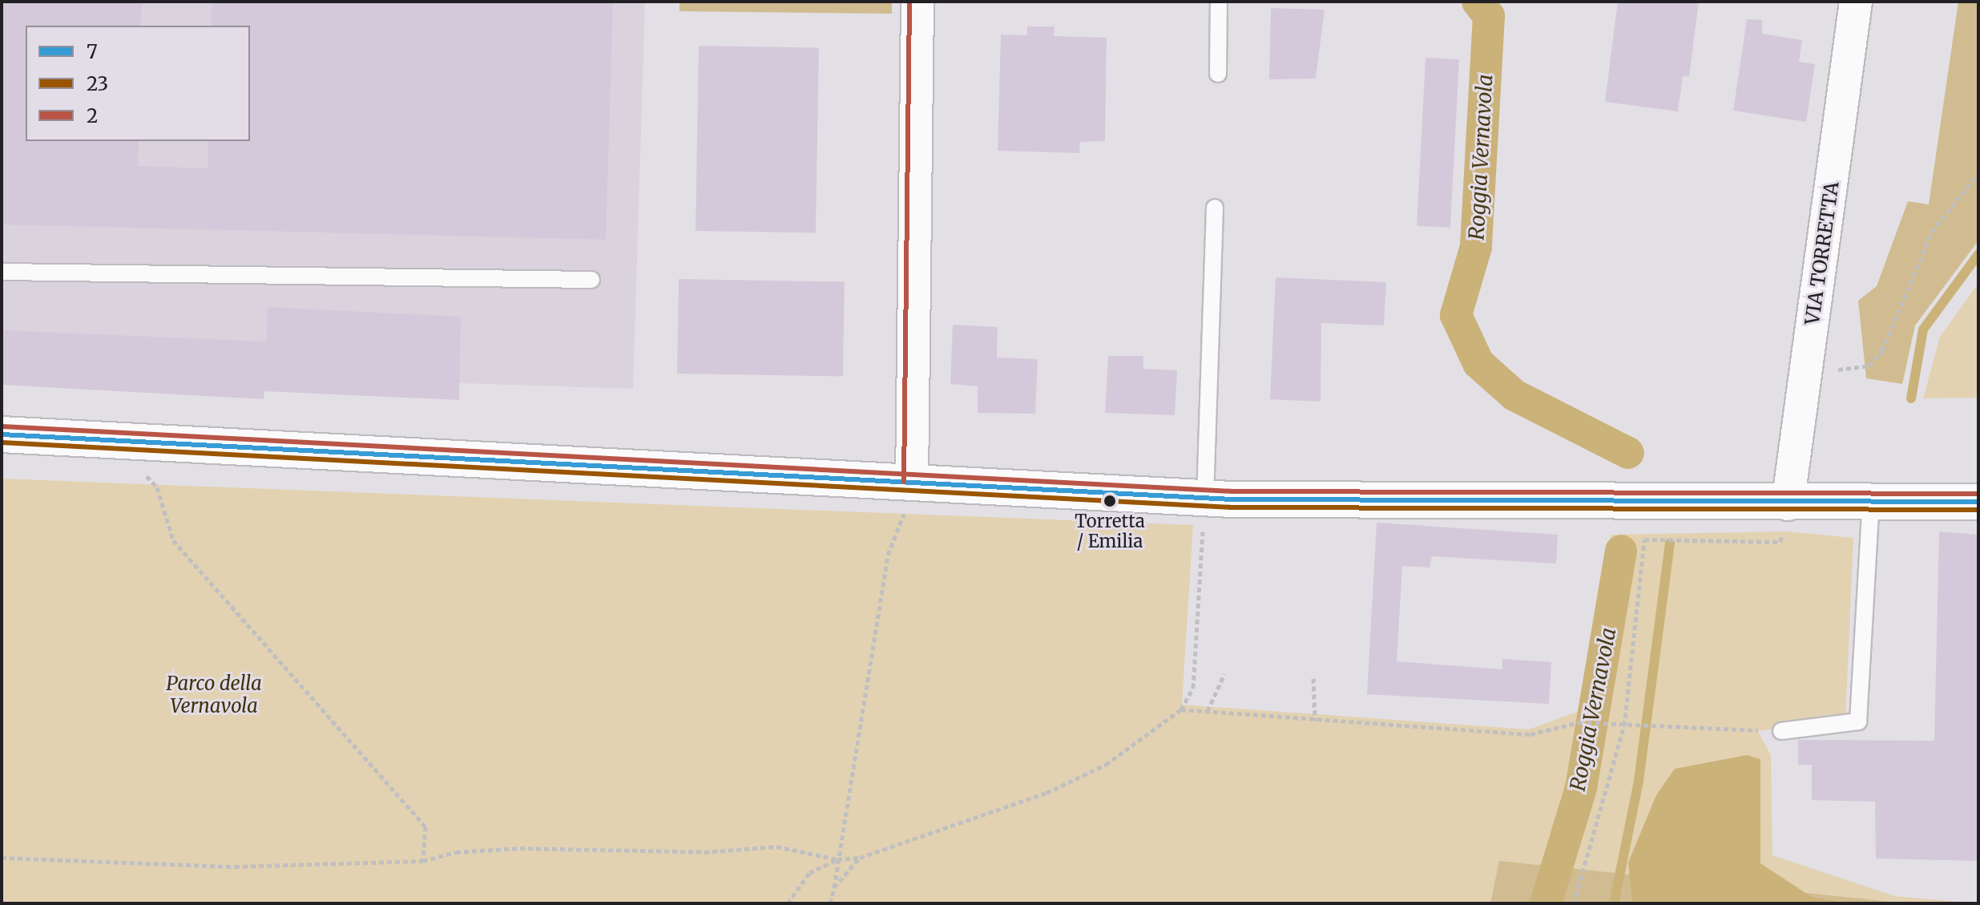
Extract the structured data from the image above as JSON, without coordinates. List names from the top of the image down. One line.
{"streets":{"street":["VIA TORRETTA"]},"water":["Roggia Vernavola"],"parks":["Parco della Vernavola"],"places":["Torretta / Emilia"],"lines":["transit line 2","transit line 7","transit line 23"],"legend":["7","23","2"]}
